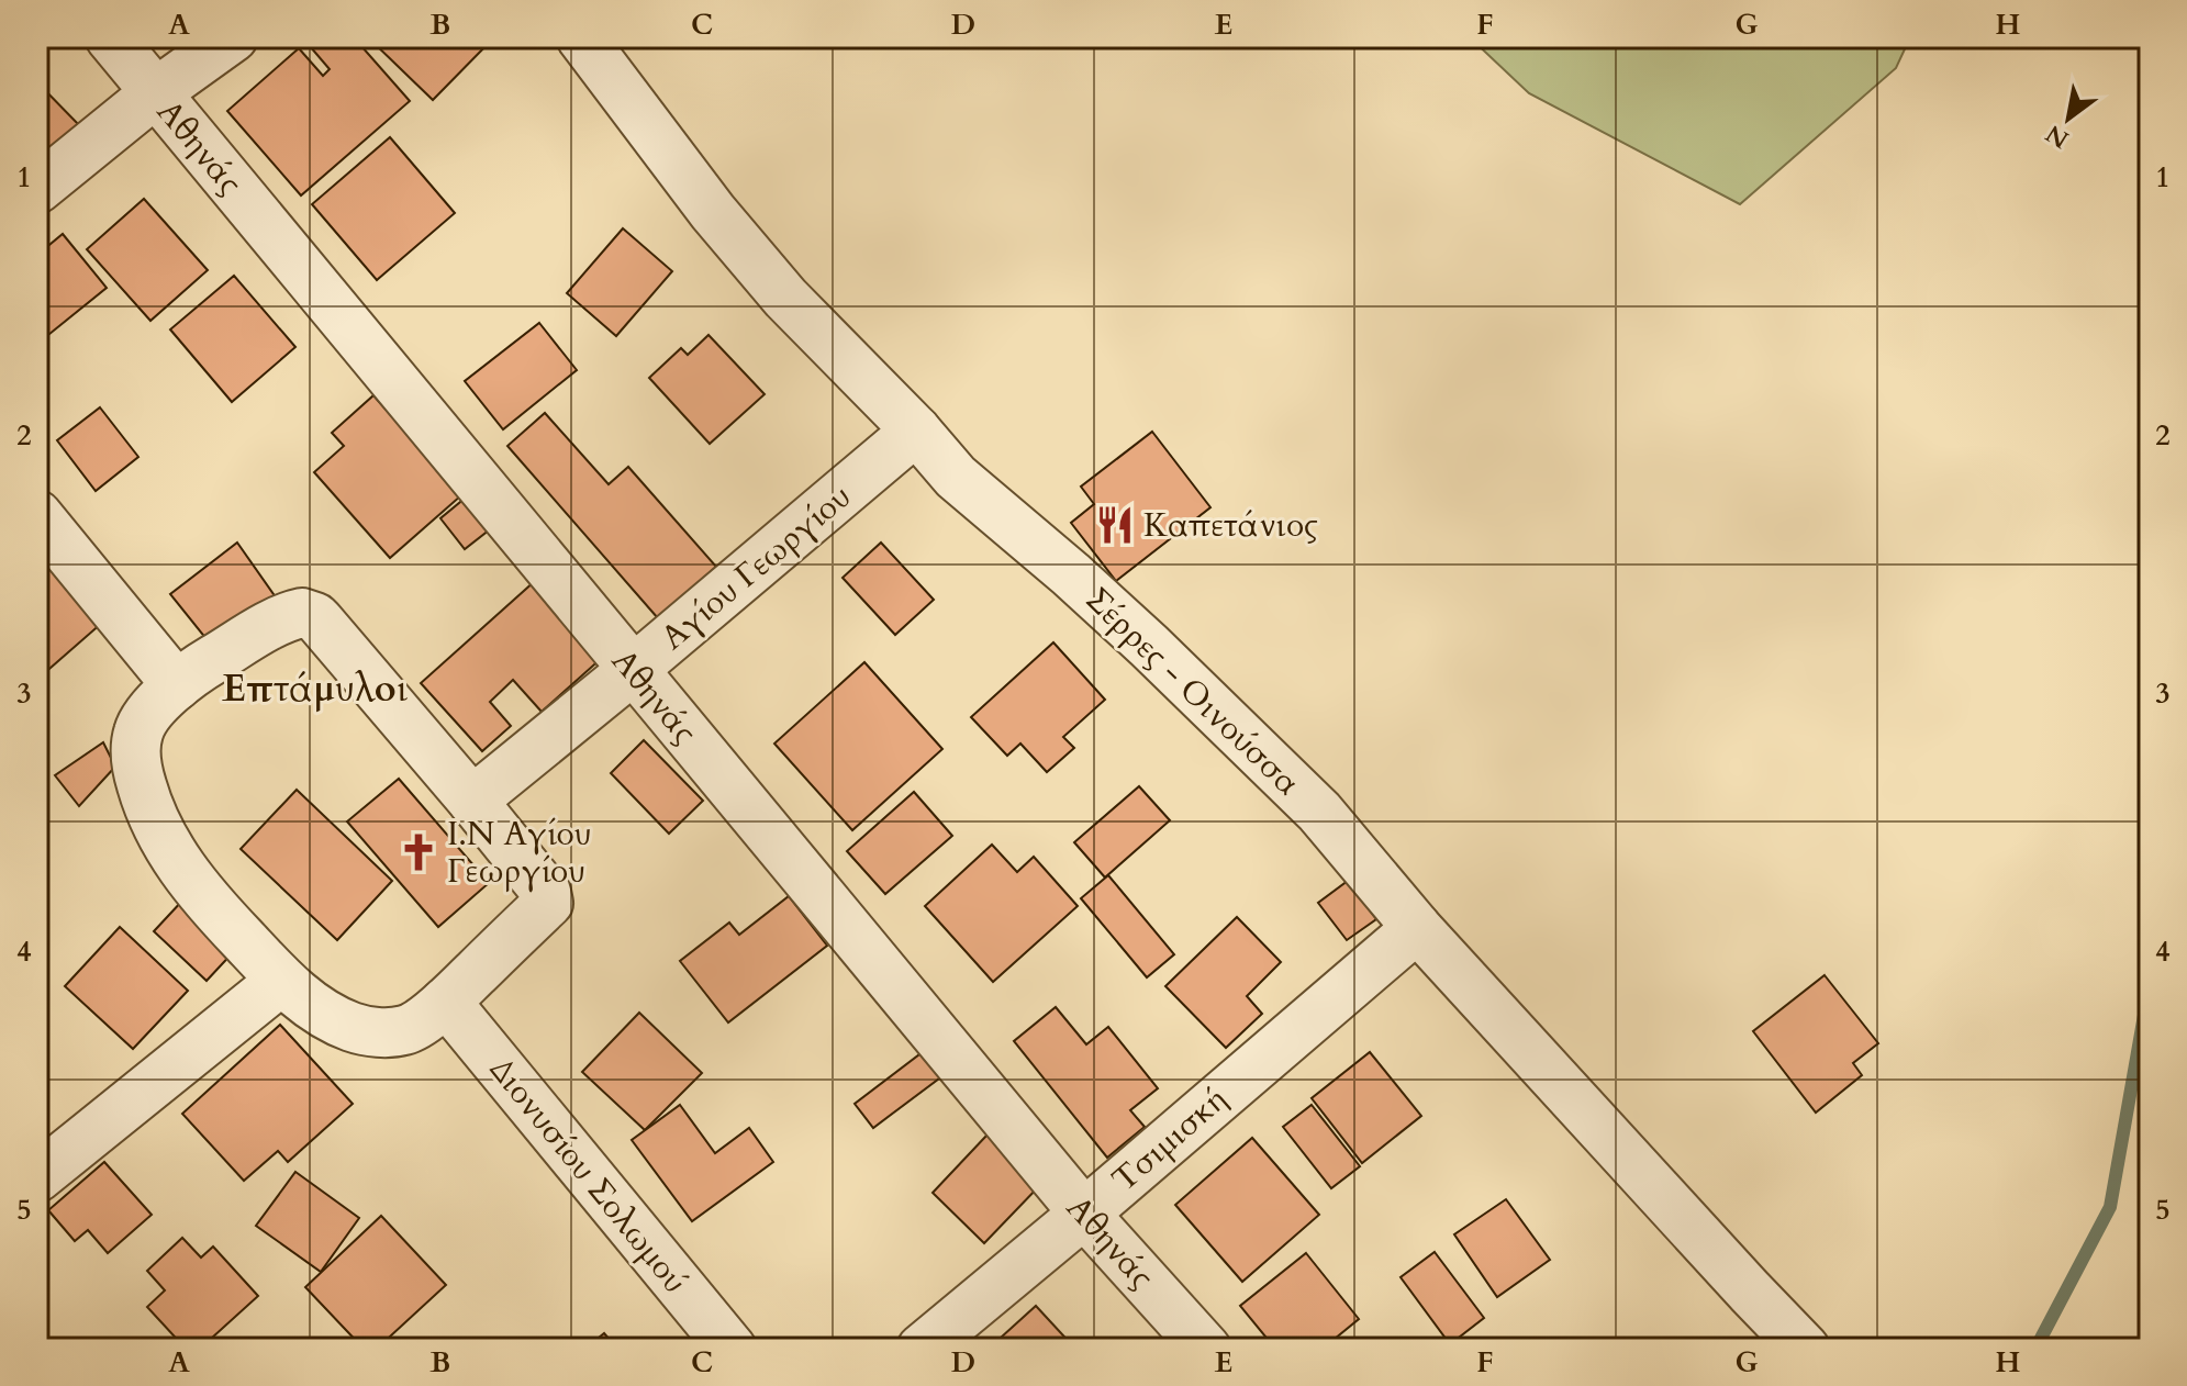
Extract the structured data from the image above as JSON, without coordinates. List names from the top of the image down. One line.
{"streets":{"street":["Αθηνάς","Αγίου Γεωργίου","Σέρρες - Οινούσσα","Τσιμισκή","Διονυσίου Σολωμού"]},"crossings":[["Αθηνάς","Αγίου Γεωργίου"],["Αθηνάς","Τσιμισκή"],["Αγίου Γεωργίου","Σέρρες - Οινούσσα"],["Σέρρες - Οινούσσα","Τσιμισκή"]],"districts":["Επτάμυλοι"],"places":{"restaurant":["Καπετάνιος"],"church":["Ι.Ν Αγίου Γεωργίου"]},"north":"bottom left","grid":{"columns":["A","B","C","D","E","F","G","H"],"rows":["1","2","3","4","5"]}}
